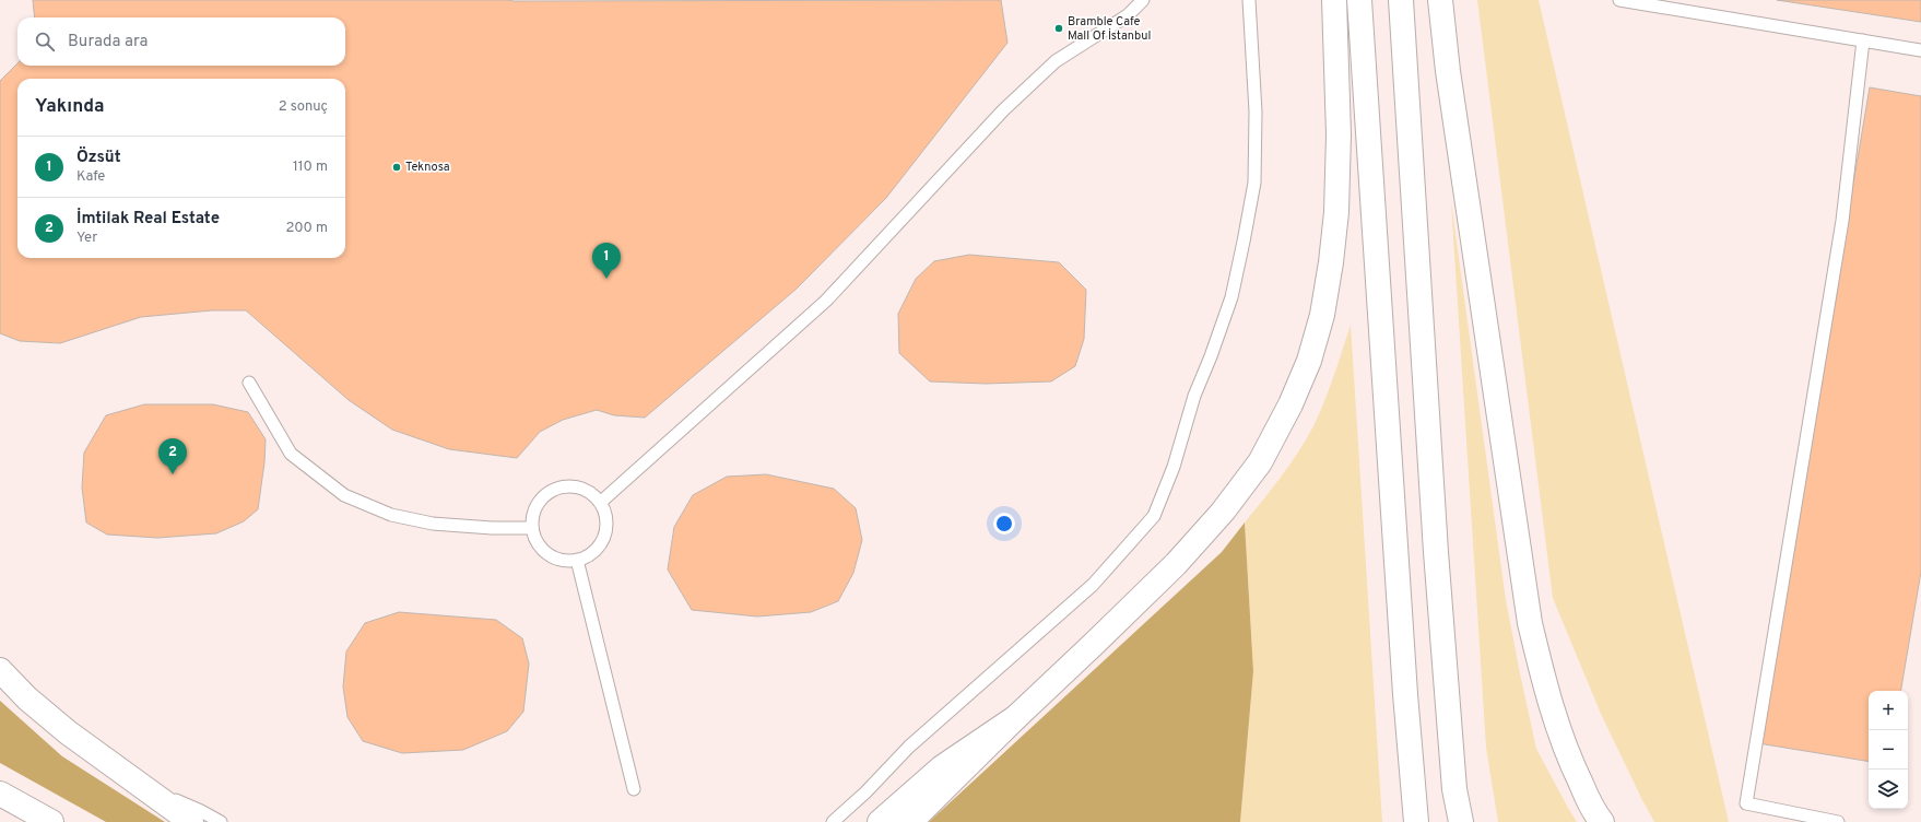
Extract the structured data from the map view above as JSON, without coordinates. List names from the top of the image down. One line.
{"places":["Bramble Cafe Mall Of İstanbul","Teknosa"],"page":{"search":"Burada ara","heading":["Yakında","2 sonuç"],"list":[{"mark":"1","name":"Özsüt","note":"Kafe","value":"110 m"},{"mark":"2","name":"İmtilak Real Estate","note":"Yer","value":"200 m"}],"pins":["1","2"],"map_buttons":["+","−"]}}
